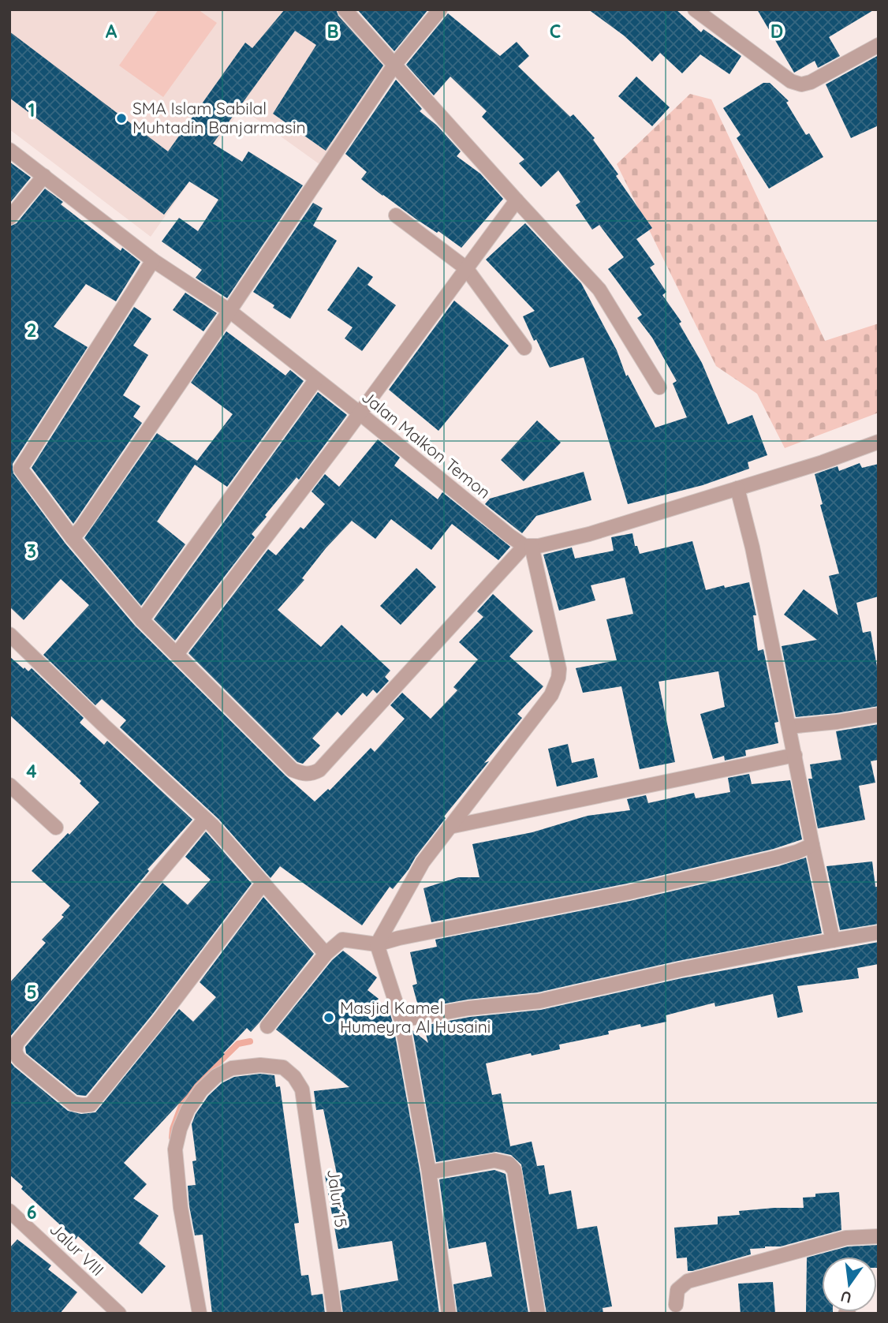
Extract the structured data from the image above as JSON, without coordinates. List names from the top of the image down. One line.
{"streets":{"street":["Jalan Malkon Temon","Jalur 15","Jalur VIII"]},"places":["SMA Islam Sabilal Muhtadin Banjarmasin","Masjid Kamel Humeyra Al Husaini"],"north":"bottom","grid":{"columns":["A","B","C","D"],"rows":["1","2","3","4","5","6"]}}
